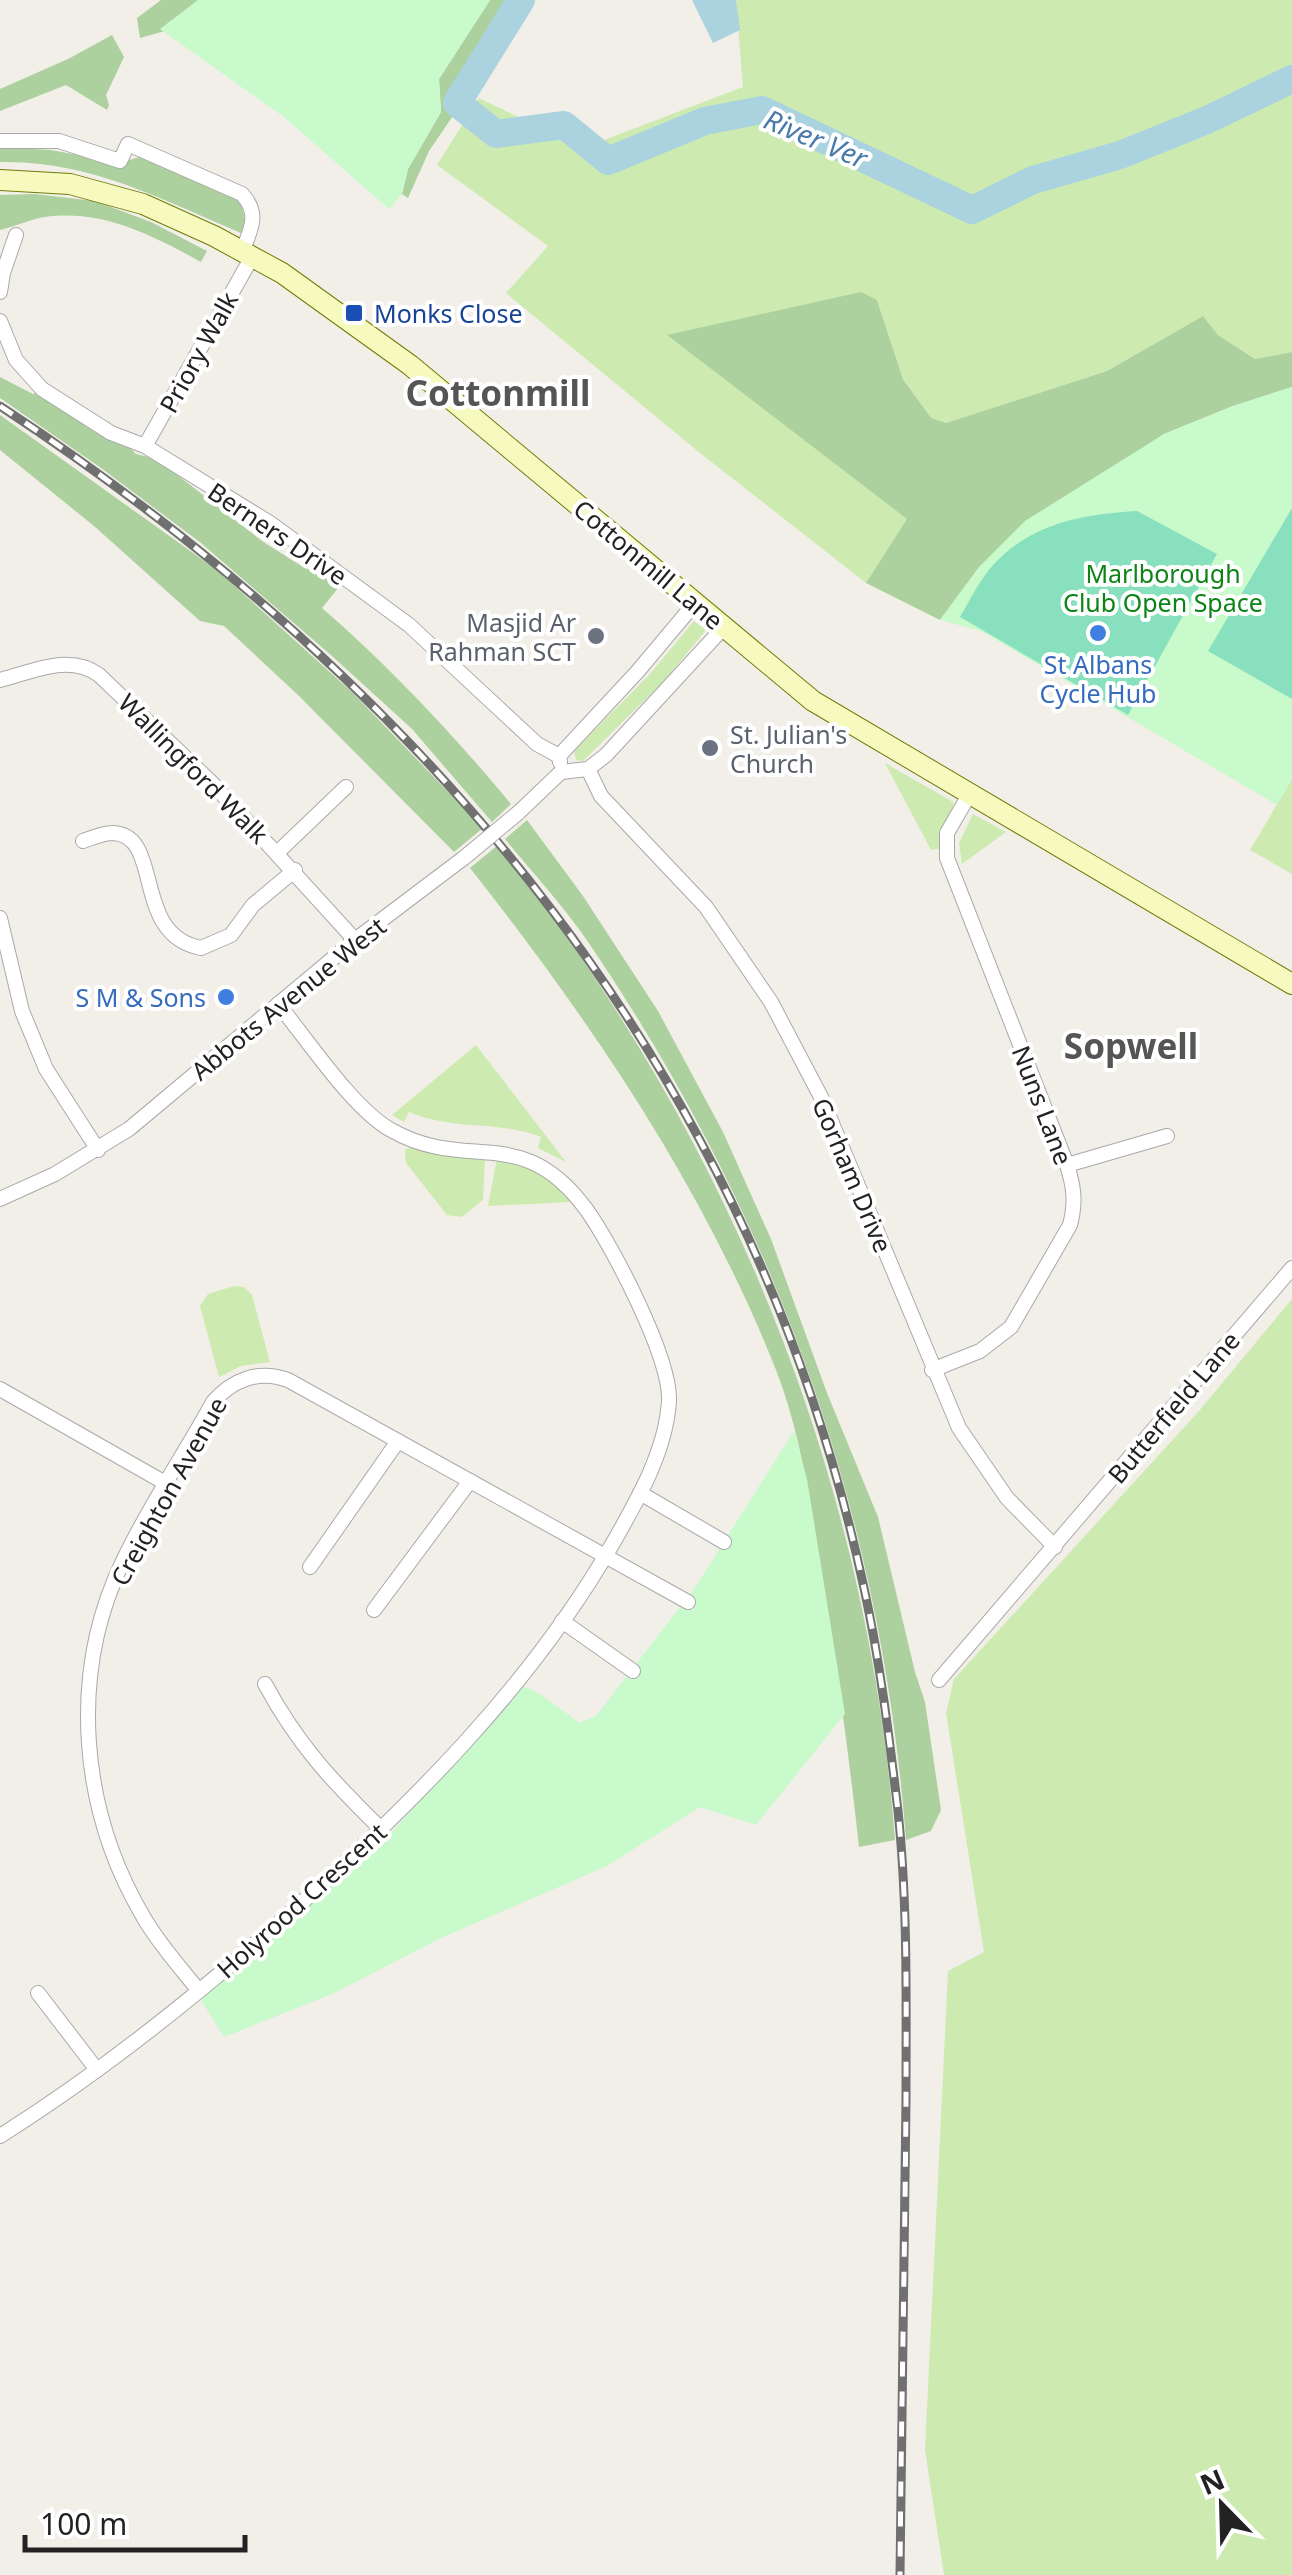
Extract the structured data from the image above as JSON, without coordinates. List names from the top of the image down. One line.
{"streets":{"street":["Priory Walk","Berners Drive","Cottonmill Lane","Wallingford Walk","Abbots Avenue West","Nuns Lane","Gorham Drive","Butterfield Lane","Creighton Avenue","Holyrood Crescent"]},"crossings":[["Priory Walk","Berners Drive"],["Priory Walk","Cottonmill Lane"],["Cottonmill Lane","Nuns Lane"],["Wallingford Walk","Abbots Avenue West"],["Abbots Avenue West","Holyrood Crescent"],["Nuns Lane","Gorham Drive"],["Gorham Drive","Butterfield Lane"],["Creighton Avenue","Holyrood Crescent"]],"districts":["Cottonmill","Sopwell"],"water":["River Ver"],"parks":["Marlborough Club Open Space"],"places":{"transit":["Monks Close"],"other":["St Albans Cycle Hub","Masjid Ar Rahman SCT","St. Julian's Church","S M & Sons"]},"scale_bar":"100 m","north":"top left"}
